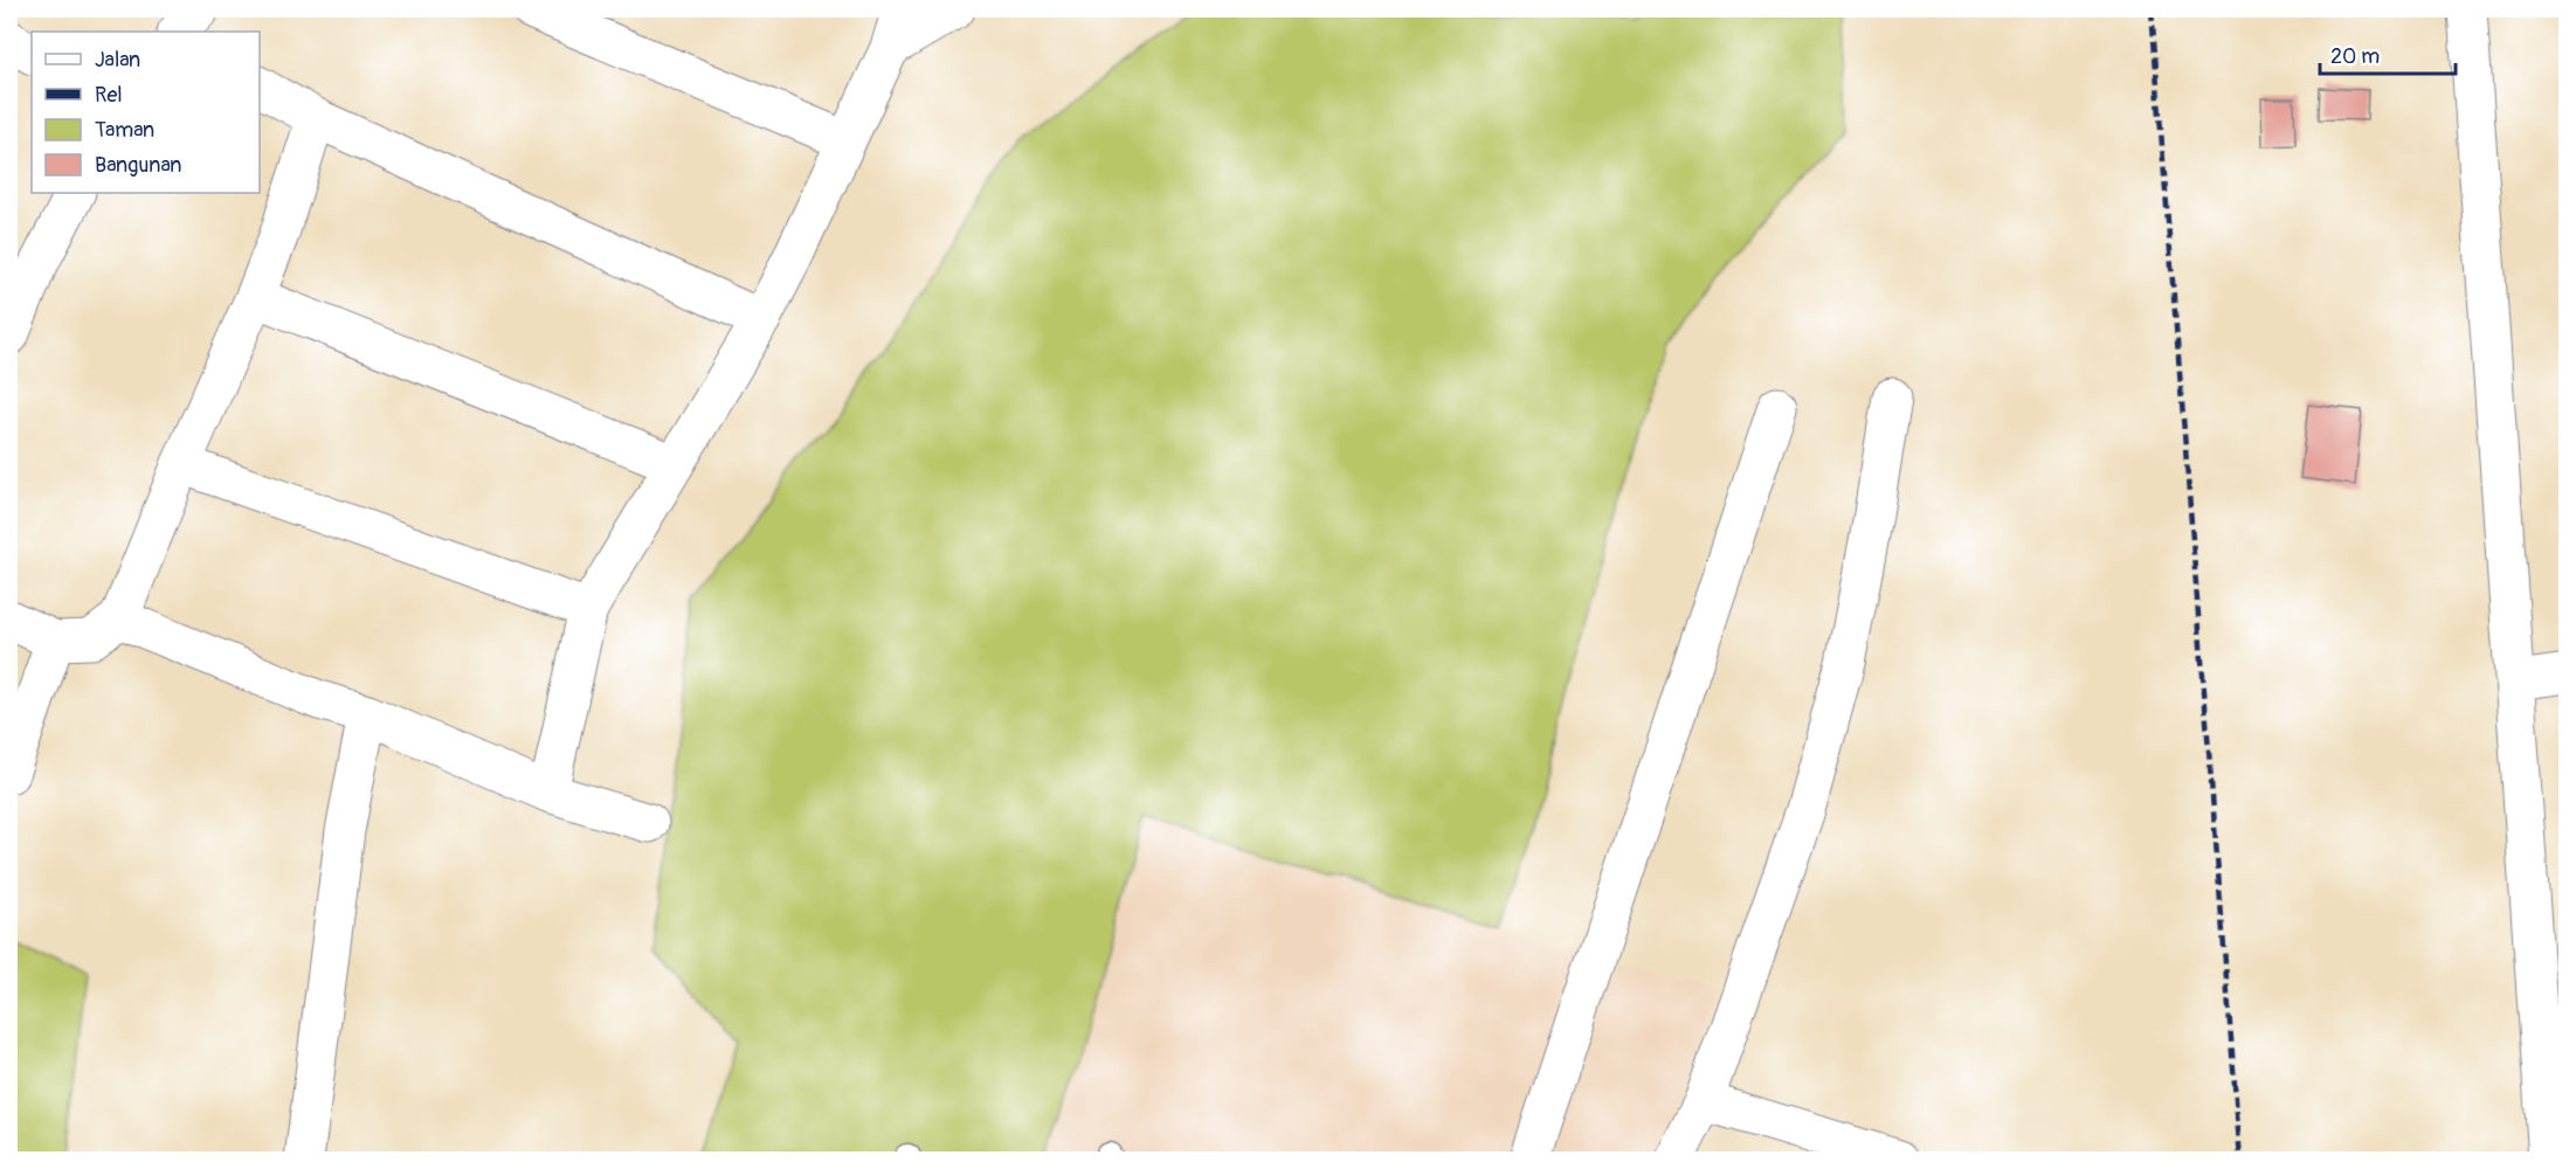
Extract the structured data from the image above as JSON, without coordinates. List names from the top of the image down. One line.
{"legend":["Jalan","Rel","Taman","Bangunan"],"scale_bar":"20 m"}
